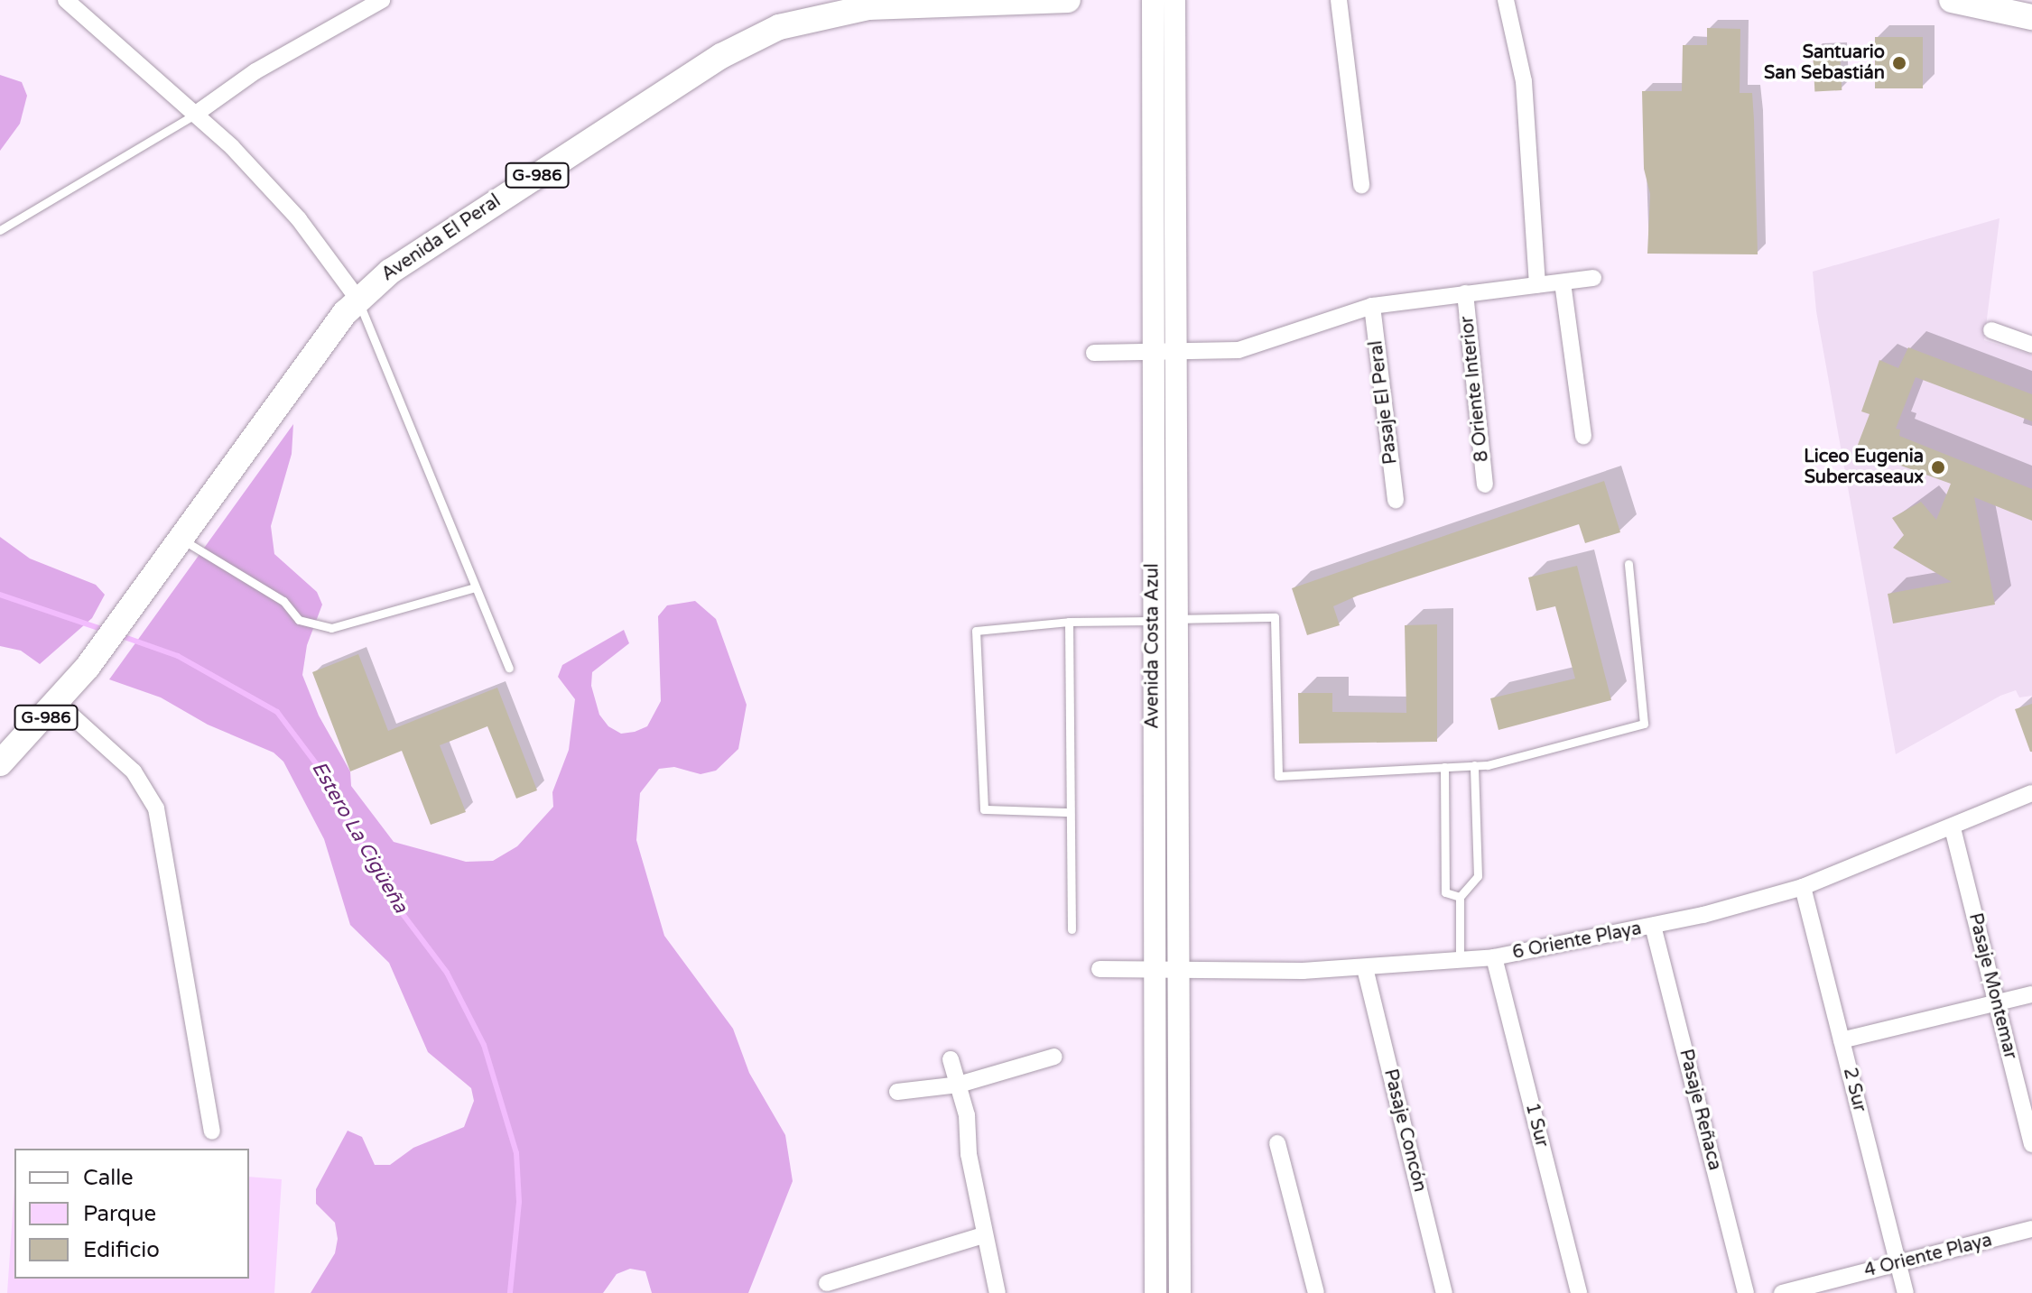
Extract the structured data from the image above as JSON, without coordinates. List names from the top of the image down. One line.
{"streets":{"main road":["G-986","Avenida El Peral"],"street":["8 Oriente Interior","Pasaje El Peral","Avenida Costa Azul","6 Oriente Playa","Pasaje Montemar","2 Sur","Pasaje Reñaca","1 Sur","Pasaje Concón","4 Oriente Playa"]},"crossings":[["G-986","Avenida El Peral"],["Avenida Costa Azul","6 Oriente Playa"],["6 Oriente Playa","Pasaje Montemar"],["6 Oriente Playa","2 Sur"],["6 Oriente Playa","Pasaje Reñaca"],["6 Oriente Playa","1 Sur"],["6 Oriente Playa","Pasaje Concón"],["2 Sur","4 Oriente Playa"]],"water":["Estero La Cigüeña"],"places":["Santuario San Sebastián","Liceo Eugenia Subercaseaux"],"legend":["Calle","Parque","Edificio"]}
